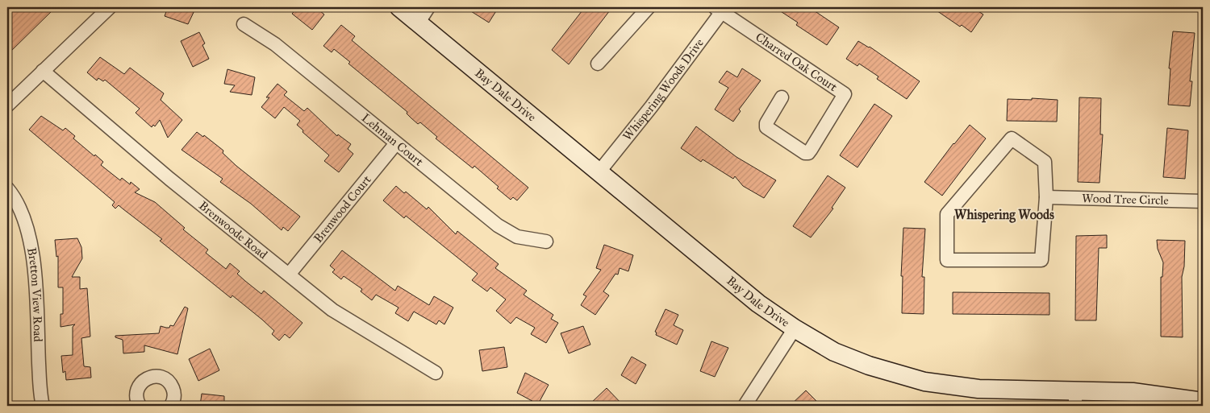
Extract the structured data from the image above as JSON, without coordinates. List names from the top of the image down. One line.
{"streets":{"street":["Charred Oak Court","Whispering Woods Drive","Bay Dale Drive","Lehman Court","Wood Tree Circle","Brenwood Court","Brenwoode Road","Bretton View Road"]},"crossings":[["Charred Oak Court","Whispering Woods Drive"],["Whispering Woods Drive","Bay Dale Drive"],["Lehman Court","Brenwood Court"],["Brenwood Court","Brenwoode Road"]],"districts":["Whispering Woods"]}
